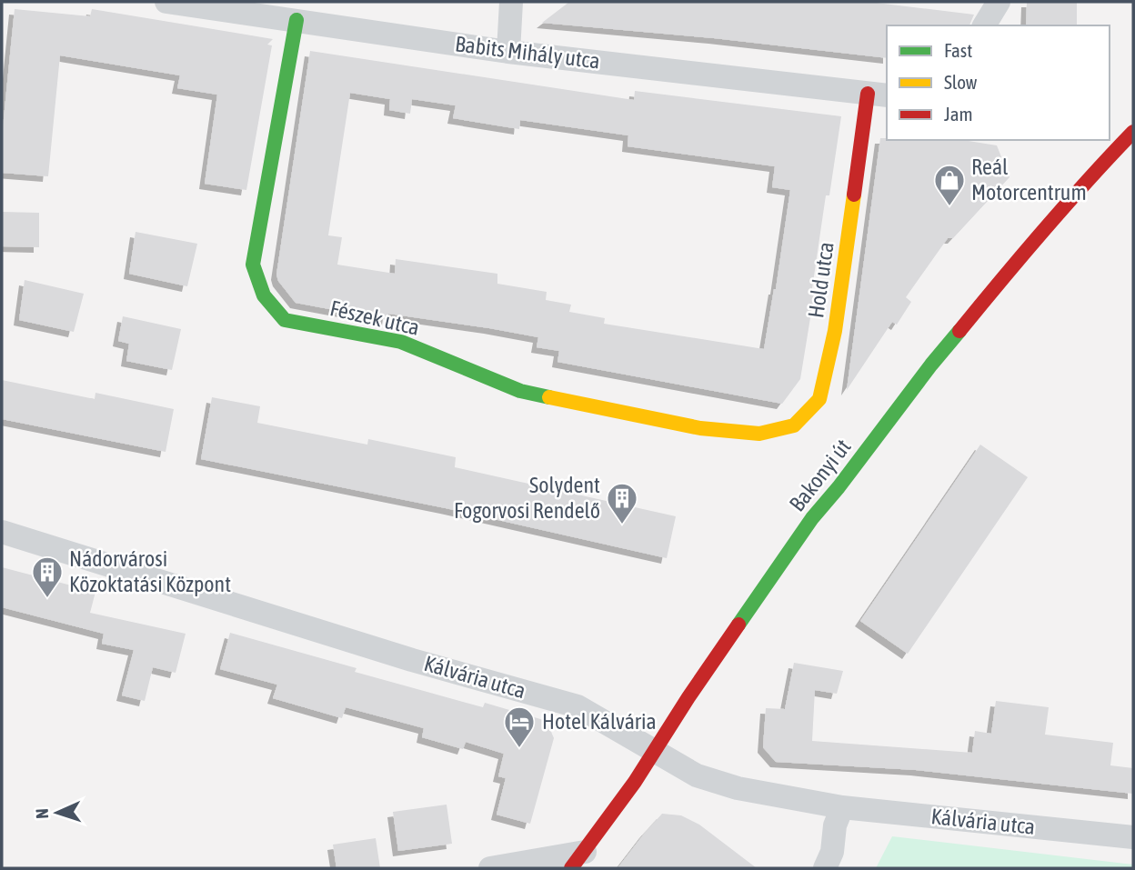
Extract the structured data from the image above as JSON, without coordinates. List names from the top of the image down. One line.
{"streets":{"street":["Babits Mihály utca","Hold utca","Fészek utca","Bakonyi út","Kálvária utca"]},"crossings":[["Babits Mihály utca","Hold utca"],["Babits Mihály utca","Fészek utca"],["Hold utca","Fészek utca"],["Bakonyi út","Kálvária utca"]],"places":{"shop":["Reál Motorcentrum"],"building":["Solydent Fogorvosi Rendelő","Nádorvárosi Közoktatási Központ"],"hotel":["Hotel Kálvária"]},"legend":["Fast","Slow","Jam"],"north":"left"}
